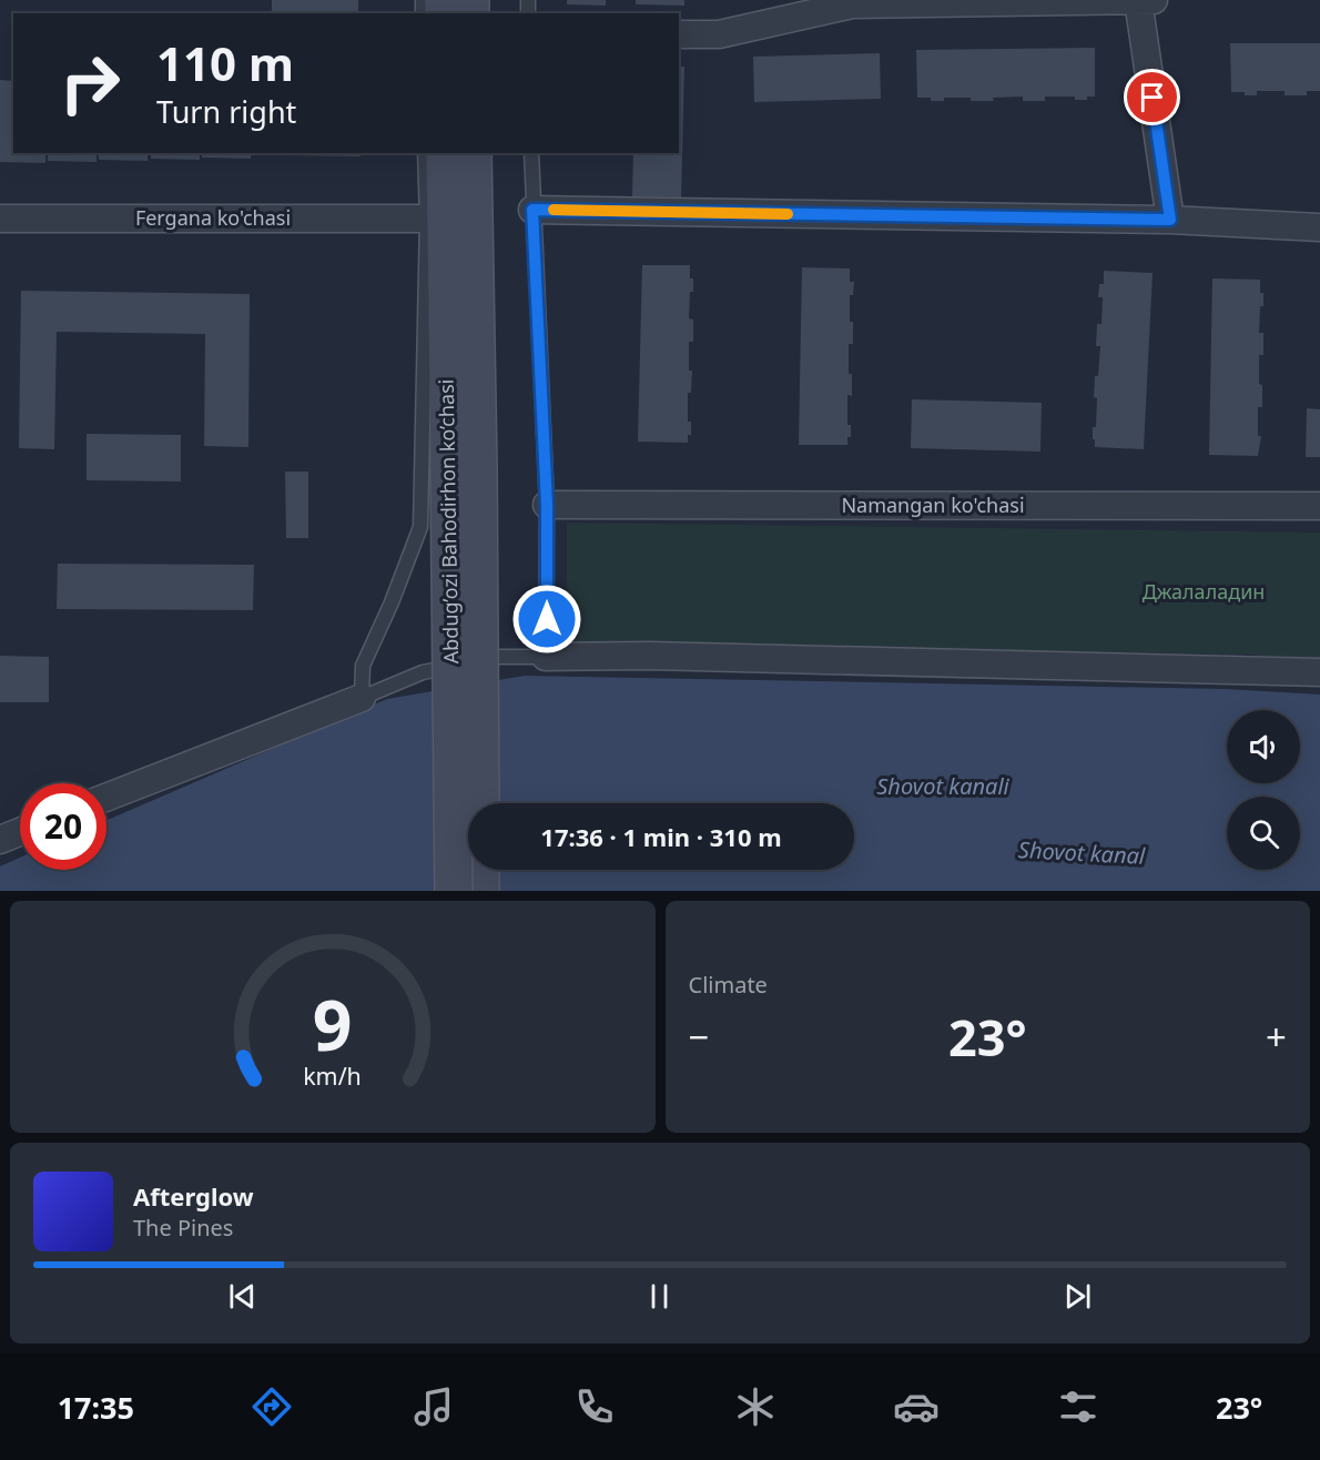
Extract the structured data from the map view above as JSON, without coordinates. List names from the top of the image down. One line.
{"streets":{"main road":["Abdug’ozi Bahodirhon ko’chasi"],"street":["Fergana ko'chasi","Namangan ko'chasi"]},"water":["Shovot kanali","Shovot kanal"],"parks":["Джалаладин"],"page":{"turn":["110 m","Turn right"],"limit":"20","trip":"17:36 · 1 min · 310 m","tile":"Climate","heat":["−","23°","+"],"song":["Afterglow","The Pines"],"tabs":["17:35","23°"],"gauge":["9","km/h"]}}
